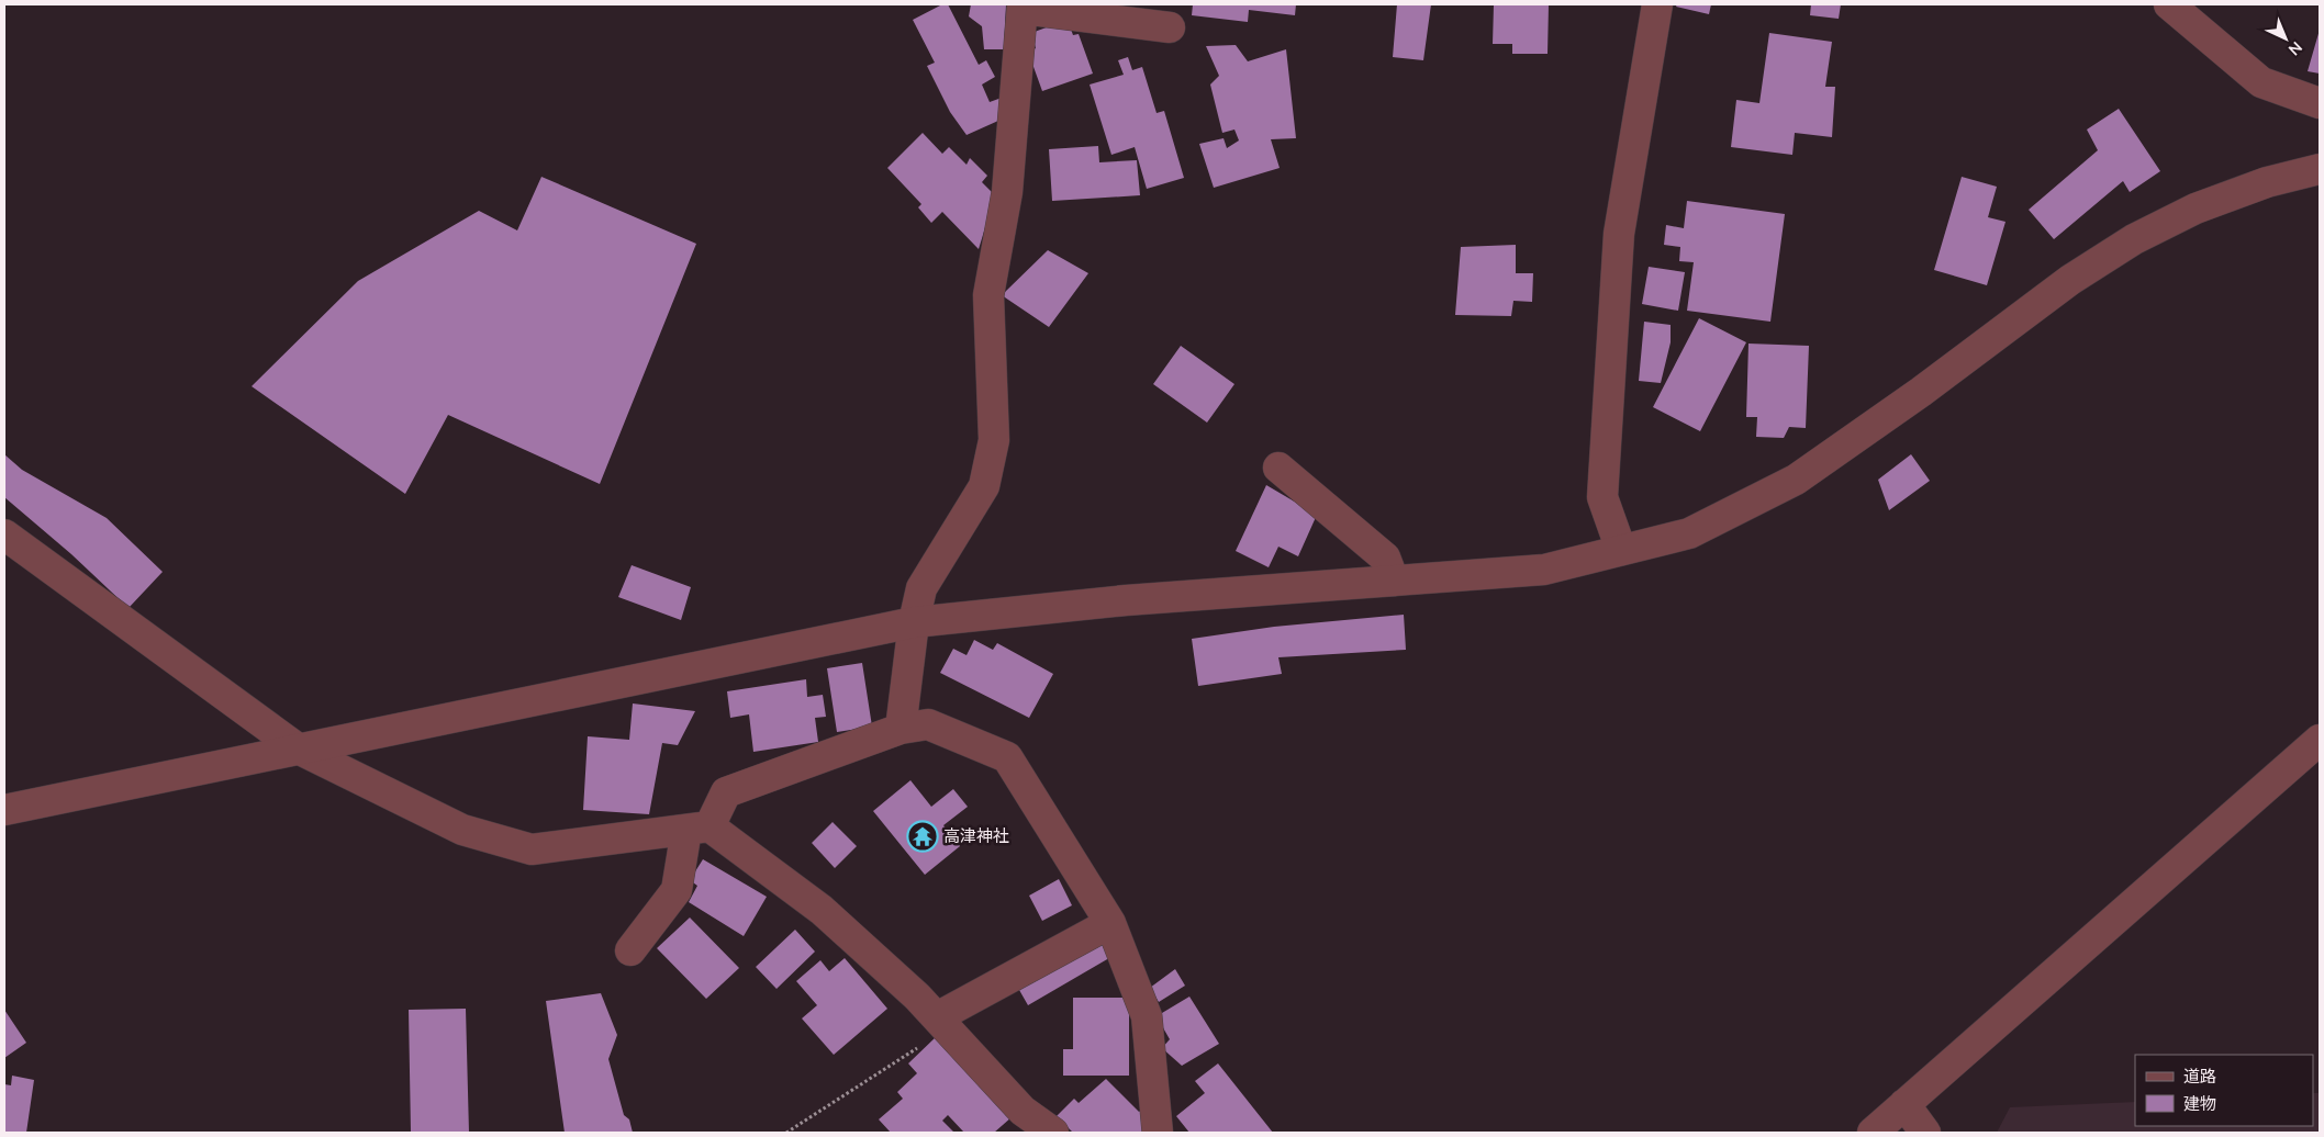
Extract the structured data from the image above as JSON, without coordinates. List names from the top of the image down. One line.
{"places":{"temple":["高津神社"]},"legend":["道路","建物"],"north":"bottom right"}
